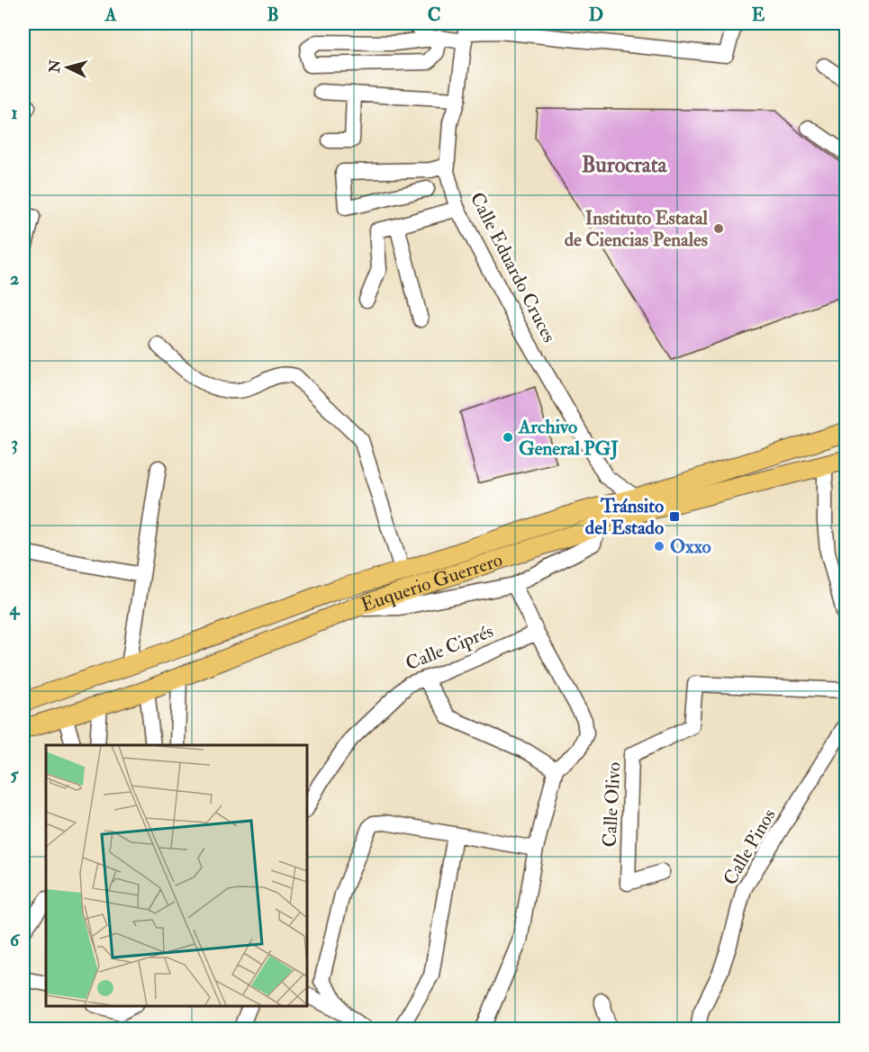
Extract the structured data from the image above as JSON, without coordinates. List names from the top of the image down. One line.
{"streets":{"main road":["Euquerio Guerrero"],"street":["Calle Eduardo Cruces","Calle Ciprés","Calle Olivo","Calle Pinos"]},"crossings":[["Calle Eduardo Cruces","Euquerio Guerrero"]],"districts":["Burocrata"],"places":{"other":["Instituto Estatal de Ciencias Penales","Archivo General PGJ","Oxxo"],"transit":["Tránsito del Estado"]},"north":"left","grid":{"columns":["A","B","C","D","E"],"rows":["1","2","3","4","5","6"]}}
